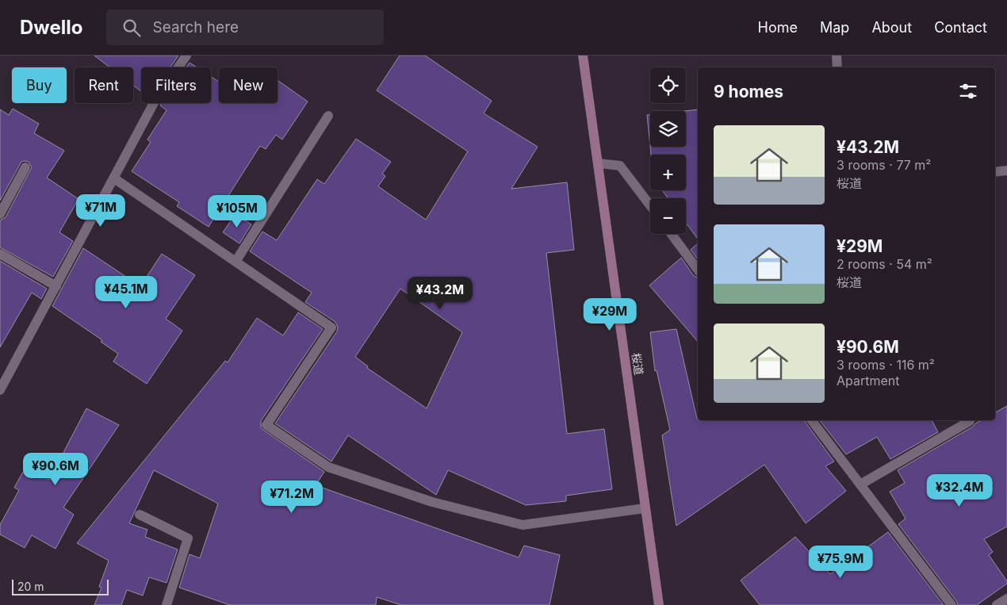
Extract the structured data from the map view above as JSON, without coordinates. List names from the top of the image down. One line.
{"streets":{"street":["桜道"]},"scale_bar":"20 m","page":{"header":"Dwello","search":"Search here","nav":["Home","Map","About","Contact"],"map_buttons":["+","−"],"chip":["Buy","Rent","Filters","New"],"heading":"9 homes","list":[{"name":"¥43.2M","note":"3 rooms · 77 m² · 桜道"},{"name":"¥29M","note":"2 rooms · 54 m² · 桜道"},{"name":"¥90.6M","note":"3 rooms · 116 m² · Apartment"}],"price":["¥71M","¥105M","¥45.1M","¥43.2M","¥29M","¥90.6M","¥32.4M","¥71.2M","¥75.9M"],"scale":"20 m"}}
